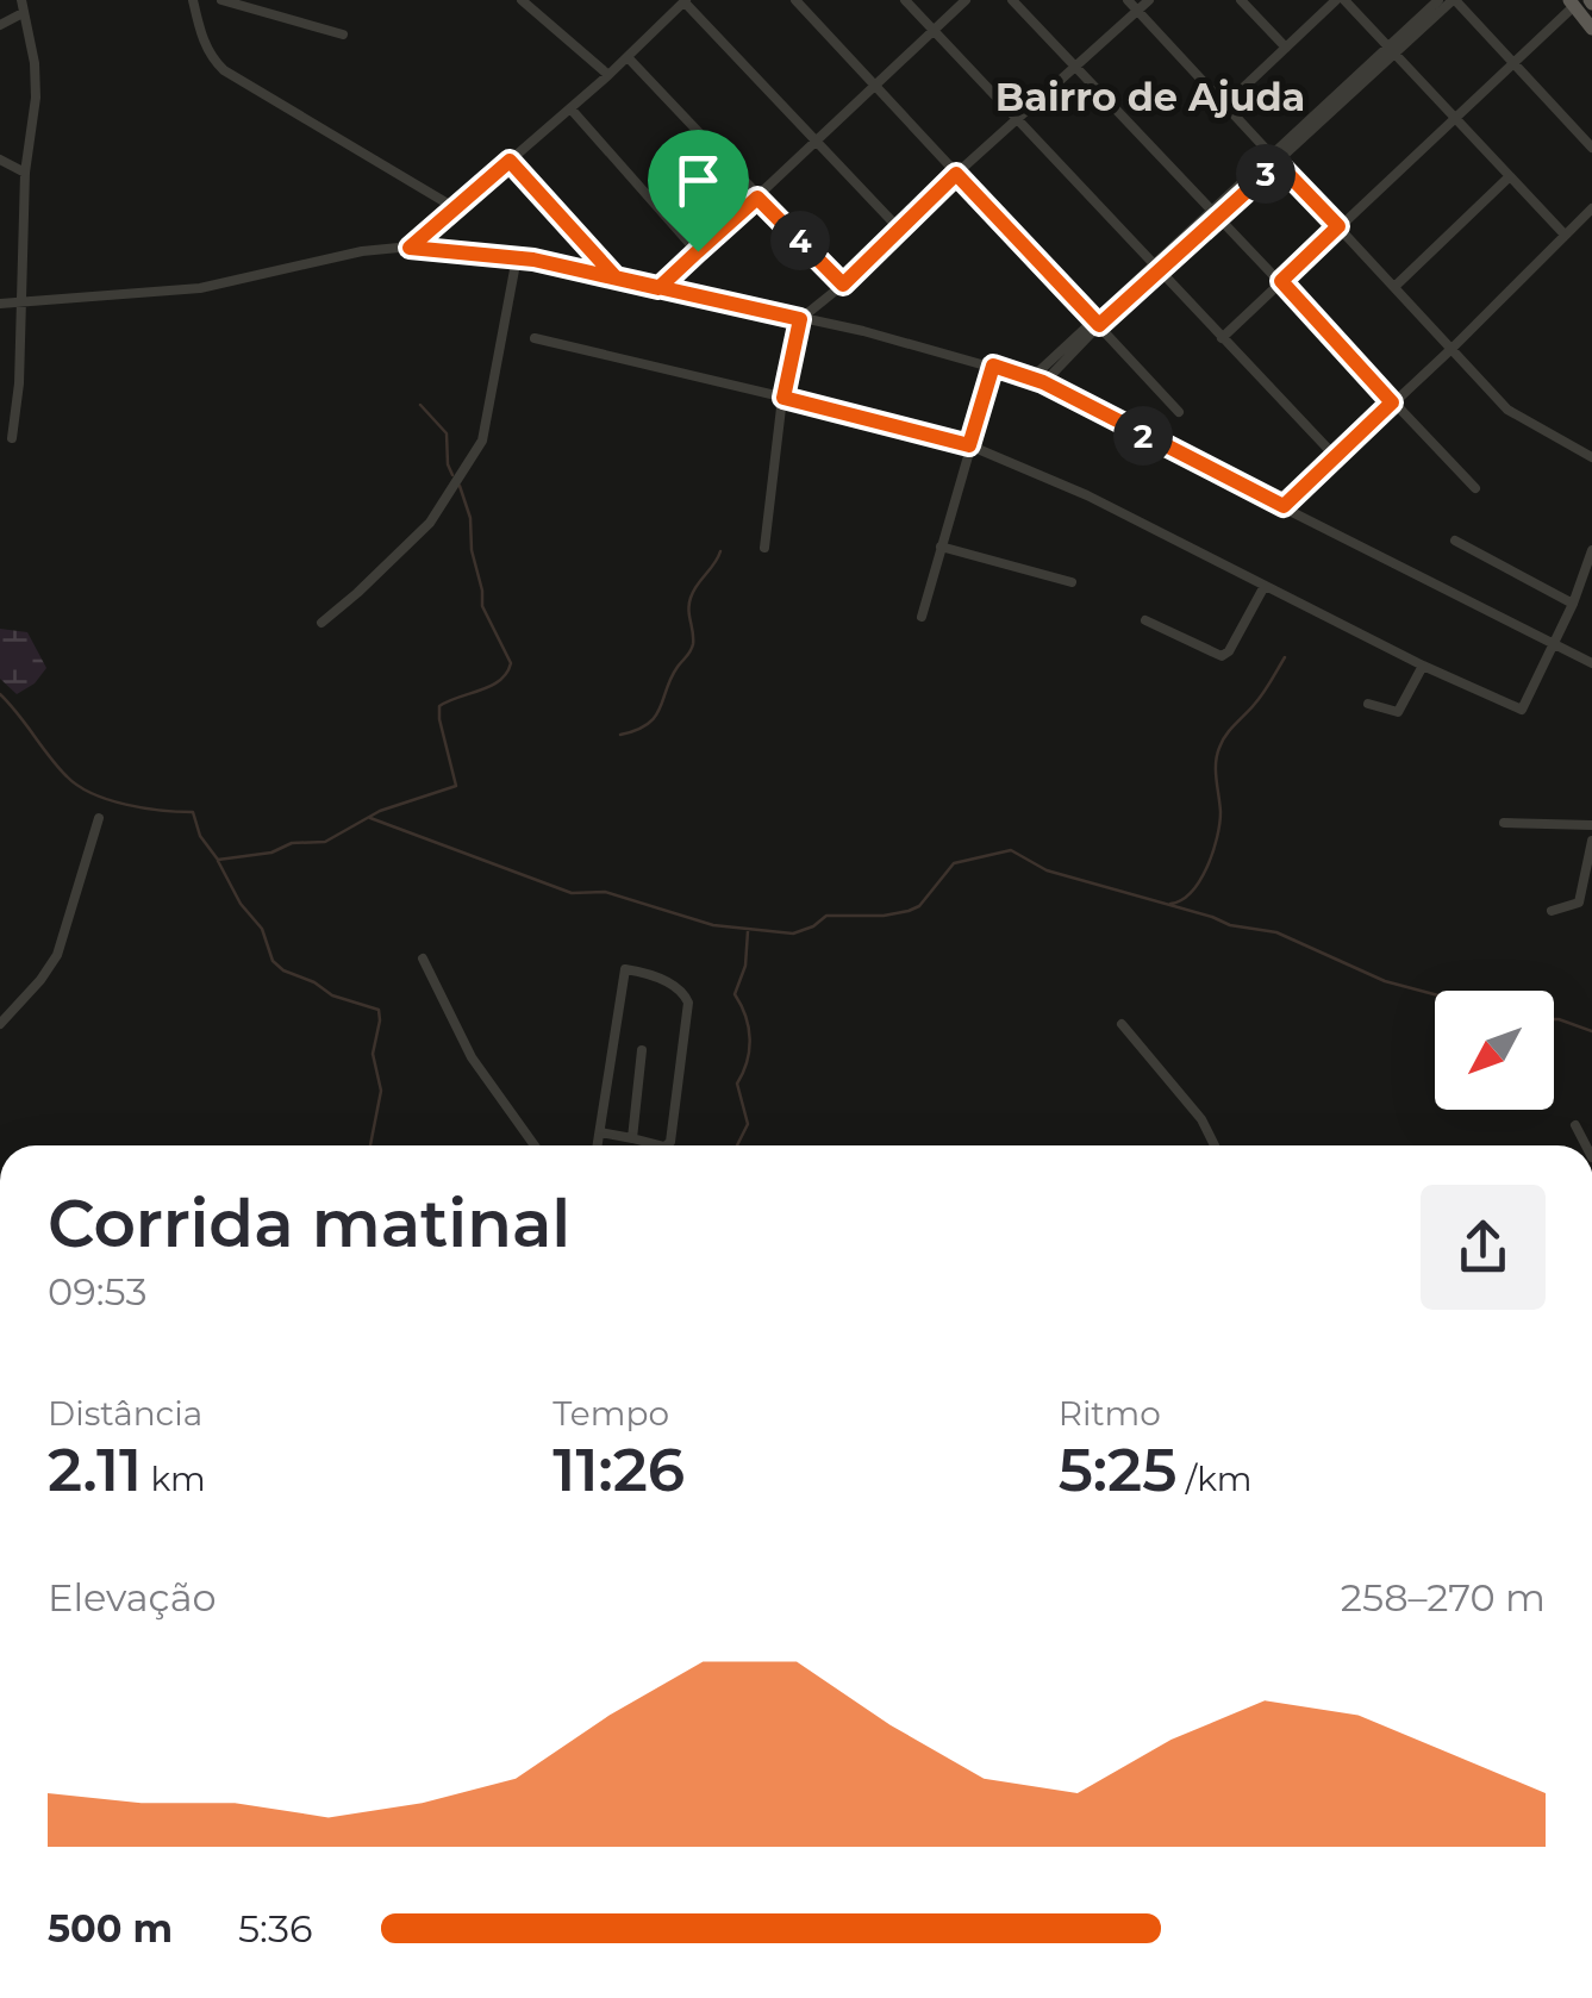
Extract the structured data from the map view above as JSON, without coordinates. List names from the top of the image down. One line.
{"districts":["Bairro de Ajuda"],"north":"bottom left","page":{"pins":["3","4","2"],"heading":["Corrida matinal","09:53"],"stats":[["Distância","2.11 km"],["Tempo","11:26"],["Ritmo","5:25 /km"]],"chart":["Elevação","258–270 m"],"list":[{"name":"500 m","note":"5:36"}]}}
